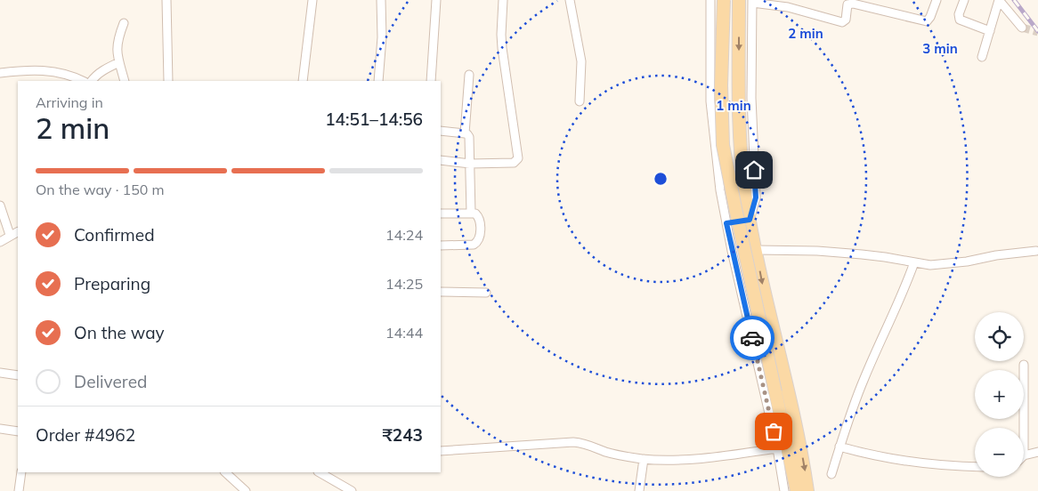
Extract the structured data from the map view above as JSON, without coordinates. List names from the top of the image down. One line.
{"page":{"heading":["2 min","Arriving in","14:51–14:56"],"panel":["Order #4962","₹243"],"bar":"On the way · 150 m","list":[["Confirmed","14:24"],["Preparing","14:25"],["On the way","14:44"],"Delivered"],"map_buttons":["+","−"]},"rings":["2 min","3 min","1 min"]}
